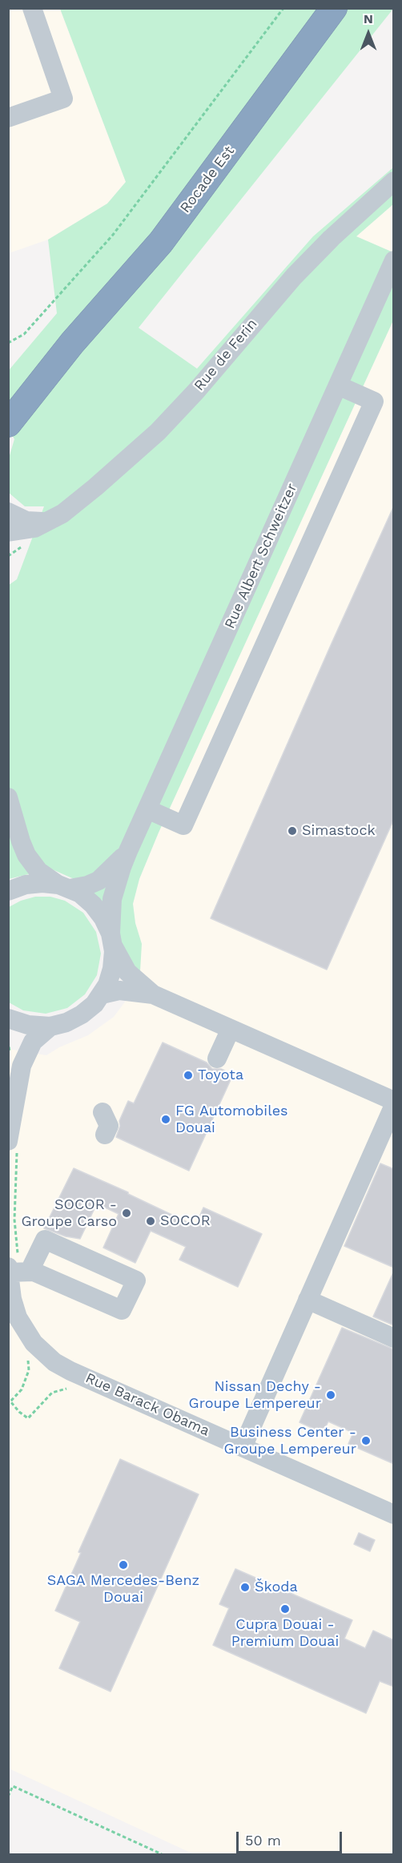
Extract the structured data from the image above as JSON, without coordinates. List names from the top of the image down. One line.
{"streets":{"highway":["Rocade Est"],"street":["Rue de Ferin","Rue Albert Schweitzer","Rue Barack Obama"]},"places":["Simastock","Toyota","FG Automobiles Douai","SOCOR - Groupe Carso","SOCOR","Nissan Dechy - Groupe Lempereur","Business Center - Groupe Lempereur","SAGA Mercedes-Benz Douai","Škoda","Cupra Douai - Premium Douai"],"scale_bar":"50 m","north":"top"}
